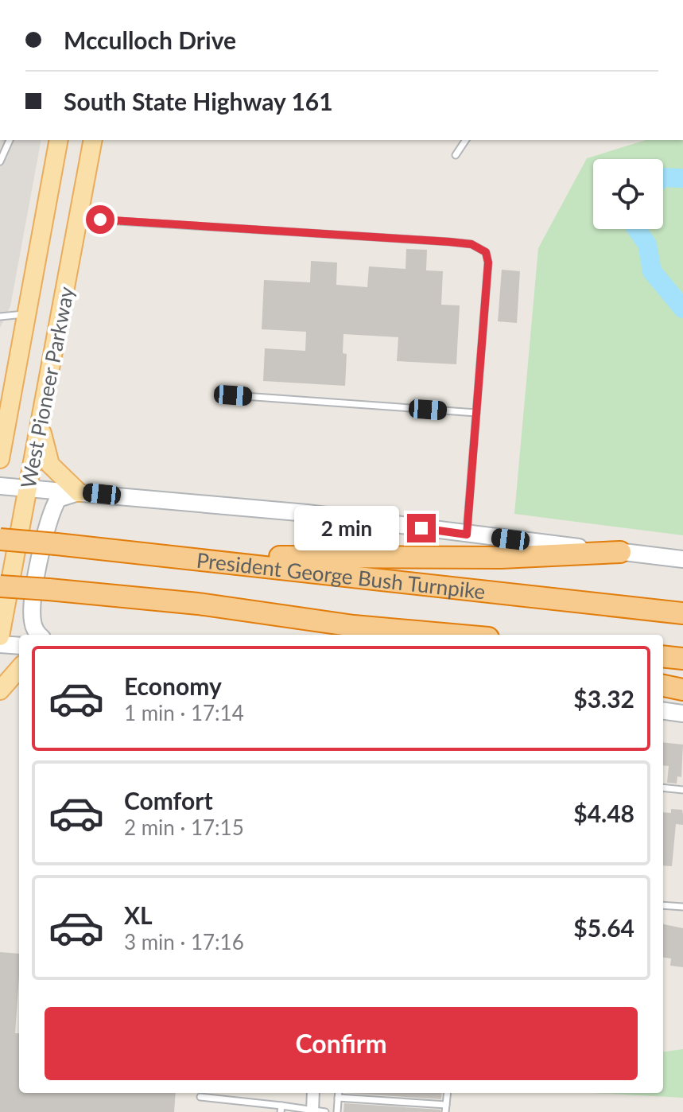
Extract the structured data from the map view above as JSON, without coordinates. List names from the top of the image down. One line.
{"streets":{"highway":["President George Bush Turnpike"],"main road":["West Pioneer Parkway"]},"page":{"banner":["Mcculloch Drive","South State Highway 161"],"bubble":"2 min","list":[{"name":"Economy","note":"1 min · 17:14","value":"$3.32"},{"name":"Comfort","note":"2 min · 17:15","value":"$4.48"},{"name":"XL","note":"3 min · 17:16","value":"$5.64"}],"buttons":"Confirm"}}
